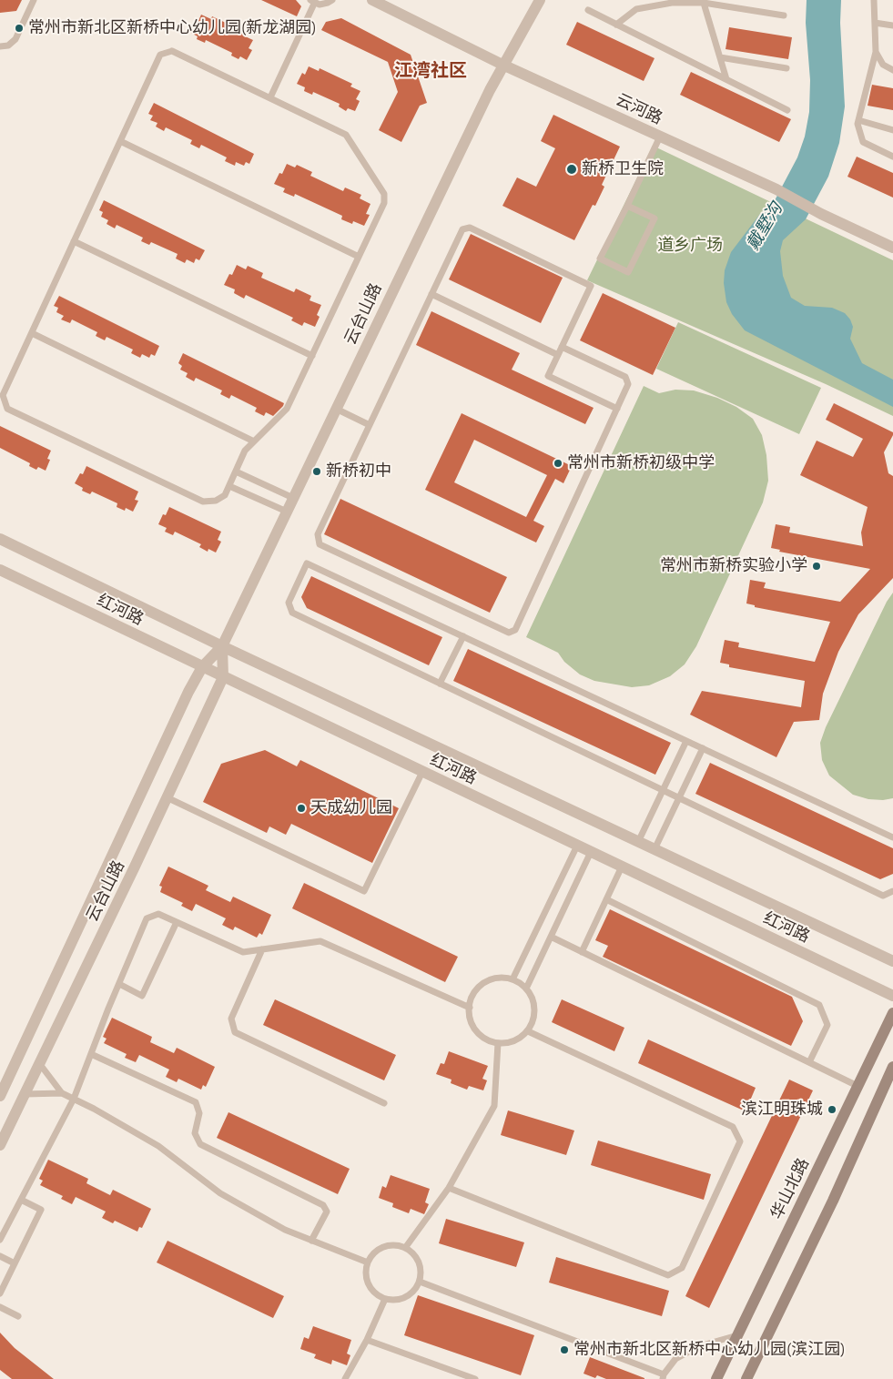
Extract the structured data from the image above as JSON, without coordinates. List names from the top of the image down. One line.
{"streets":{"main road":["华山北路"],"street":["云河路","云台山路","红河路"]},"crossings":[["云河路","云台山路"],["云台山路","红河路"]],"districts":["江湾社区"],"water":["戴墅沟"],"parks":["道乡广场"],"places":["常州市新北区新桥中心幼儿园(新龙湖园)","新桥卫生院","常州市新桥初级中学","新桥初中","常州市新桥实验小学","天成幼儿园","滨江明珠城","常州市新北区新桥中心幼儿园(滨江园)"]}
